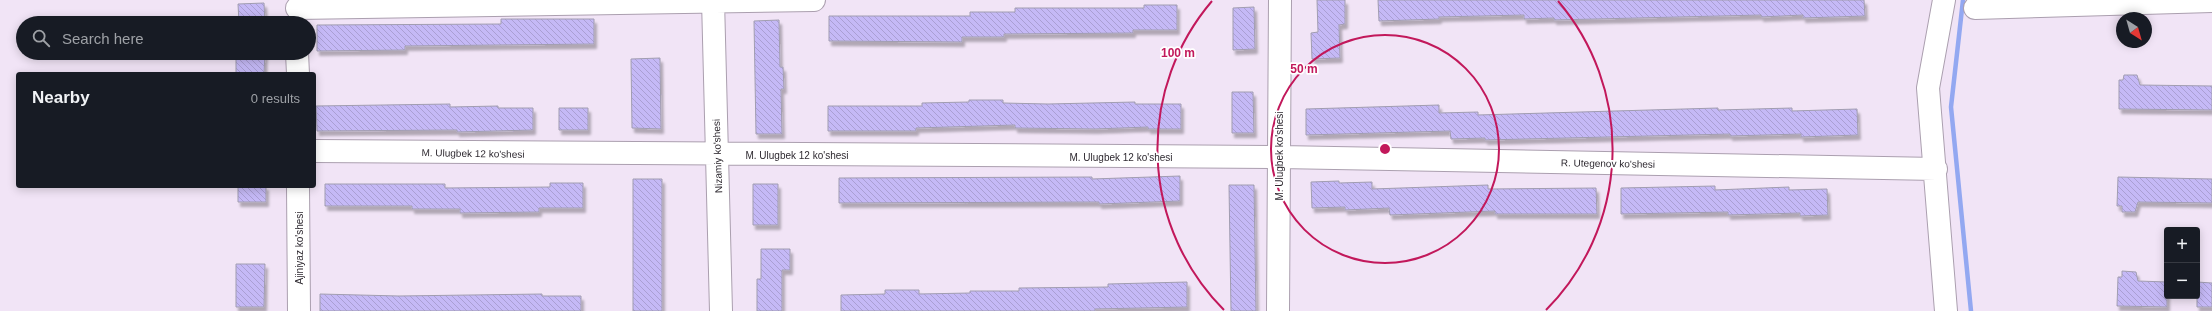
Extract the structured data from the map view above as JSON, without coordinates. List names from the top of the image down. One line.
{"streets":{"street":["M. Ulugbek 12 ko'shesi","Nizamiy ko'shesi","M. Ulugbek ko'shesi","R. Utegenov ko'shesi","Ajiniyaz ko'shesi"]},"crossings":[["M. Ulugbek 12 ko'shesi","Nizamiy ko'shesi"],["M. Ulugbek 12 ko'shesi","M. Ulugbek ko'shesi"],["M. Ulugbek 12 ko'shesi","R. Utegenov ko'shesi"],["M. Ulugbek ko'shesi","R. Utegenov ko'shesi"]],"north":"bottom right","page":{"search":"Search here","heading":["Nearby","0 results"],"map_buttons":["+","−"]},"rings":["100 m","50 m"]}
